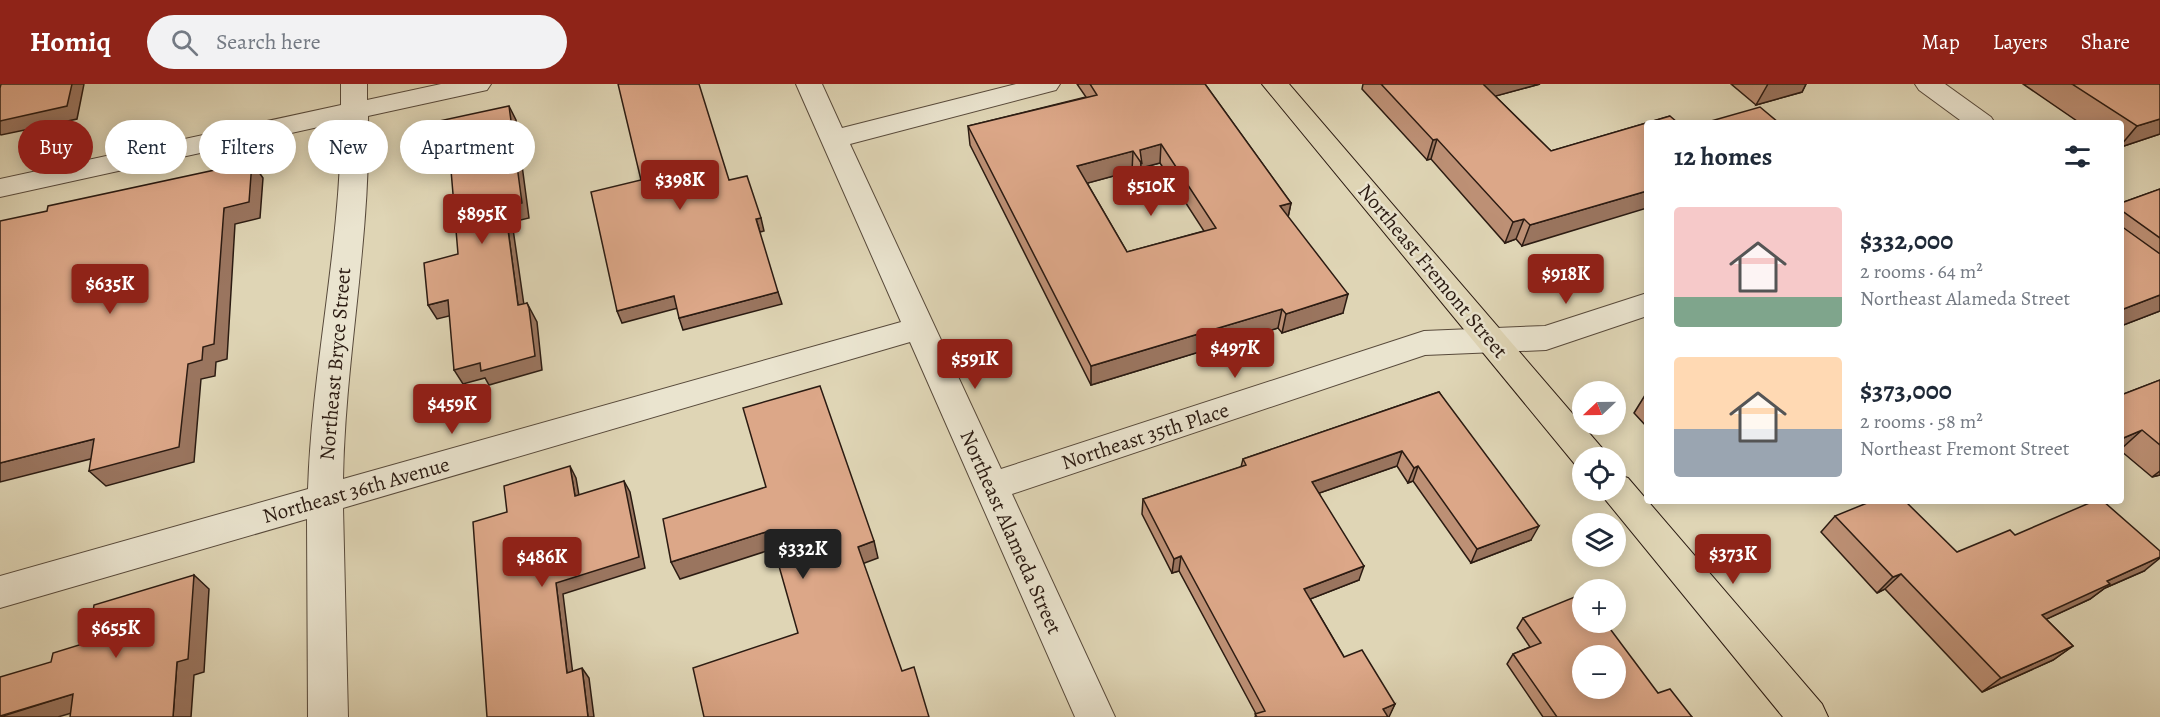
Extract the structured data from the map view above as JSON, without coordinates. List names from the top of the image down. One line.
{"streets":{"main road":["Northeast Fremont Street"],"street":["Northeast Bryce Street","Northeast 35th Place","Northeast 36th Avenue","Northeast Alameda Street"]},"crossings":[["Northeast Fremont Street","Northeast 35th Place"],["Northeast Bryce Street","Northeast 36th Avenue"],["Northeast 35th Place","Northeast Alameda Street"],["Northeast 36th Avenue","Northeast Alameda Street"]],"north":"left","page":{"header":"Homiq","search":"Search here","nav":["Map","Layers","Share"],"chip":["Buy","Rent","Filters","New","Apartment"],"heading":"12 homes","price":["$398K","$510K","$895K","$918K","$635K","$497K","$591K","$459K","$332K","$373K","$486K","$655K"],"list":[{"name":"$332,000","note":"2 rooms · 64 m² · Northeast Alameda Street"},{"name":"$373,000","note":"2 rooms · 58 m² · Northeast Fremont Street"}],"map_buttons":["+","−"]}}
